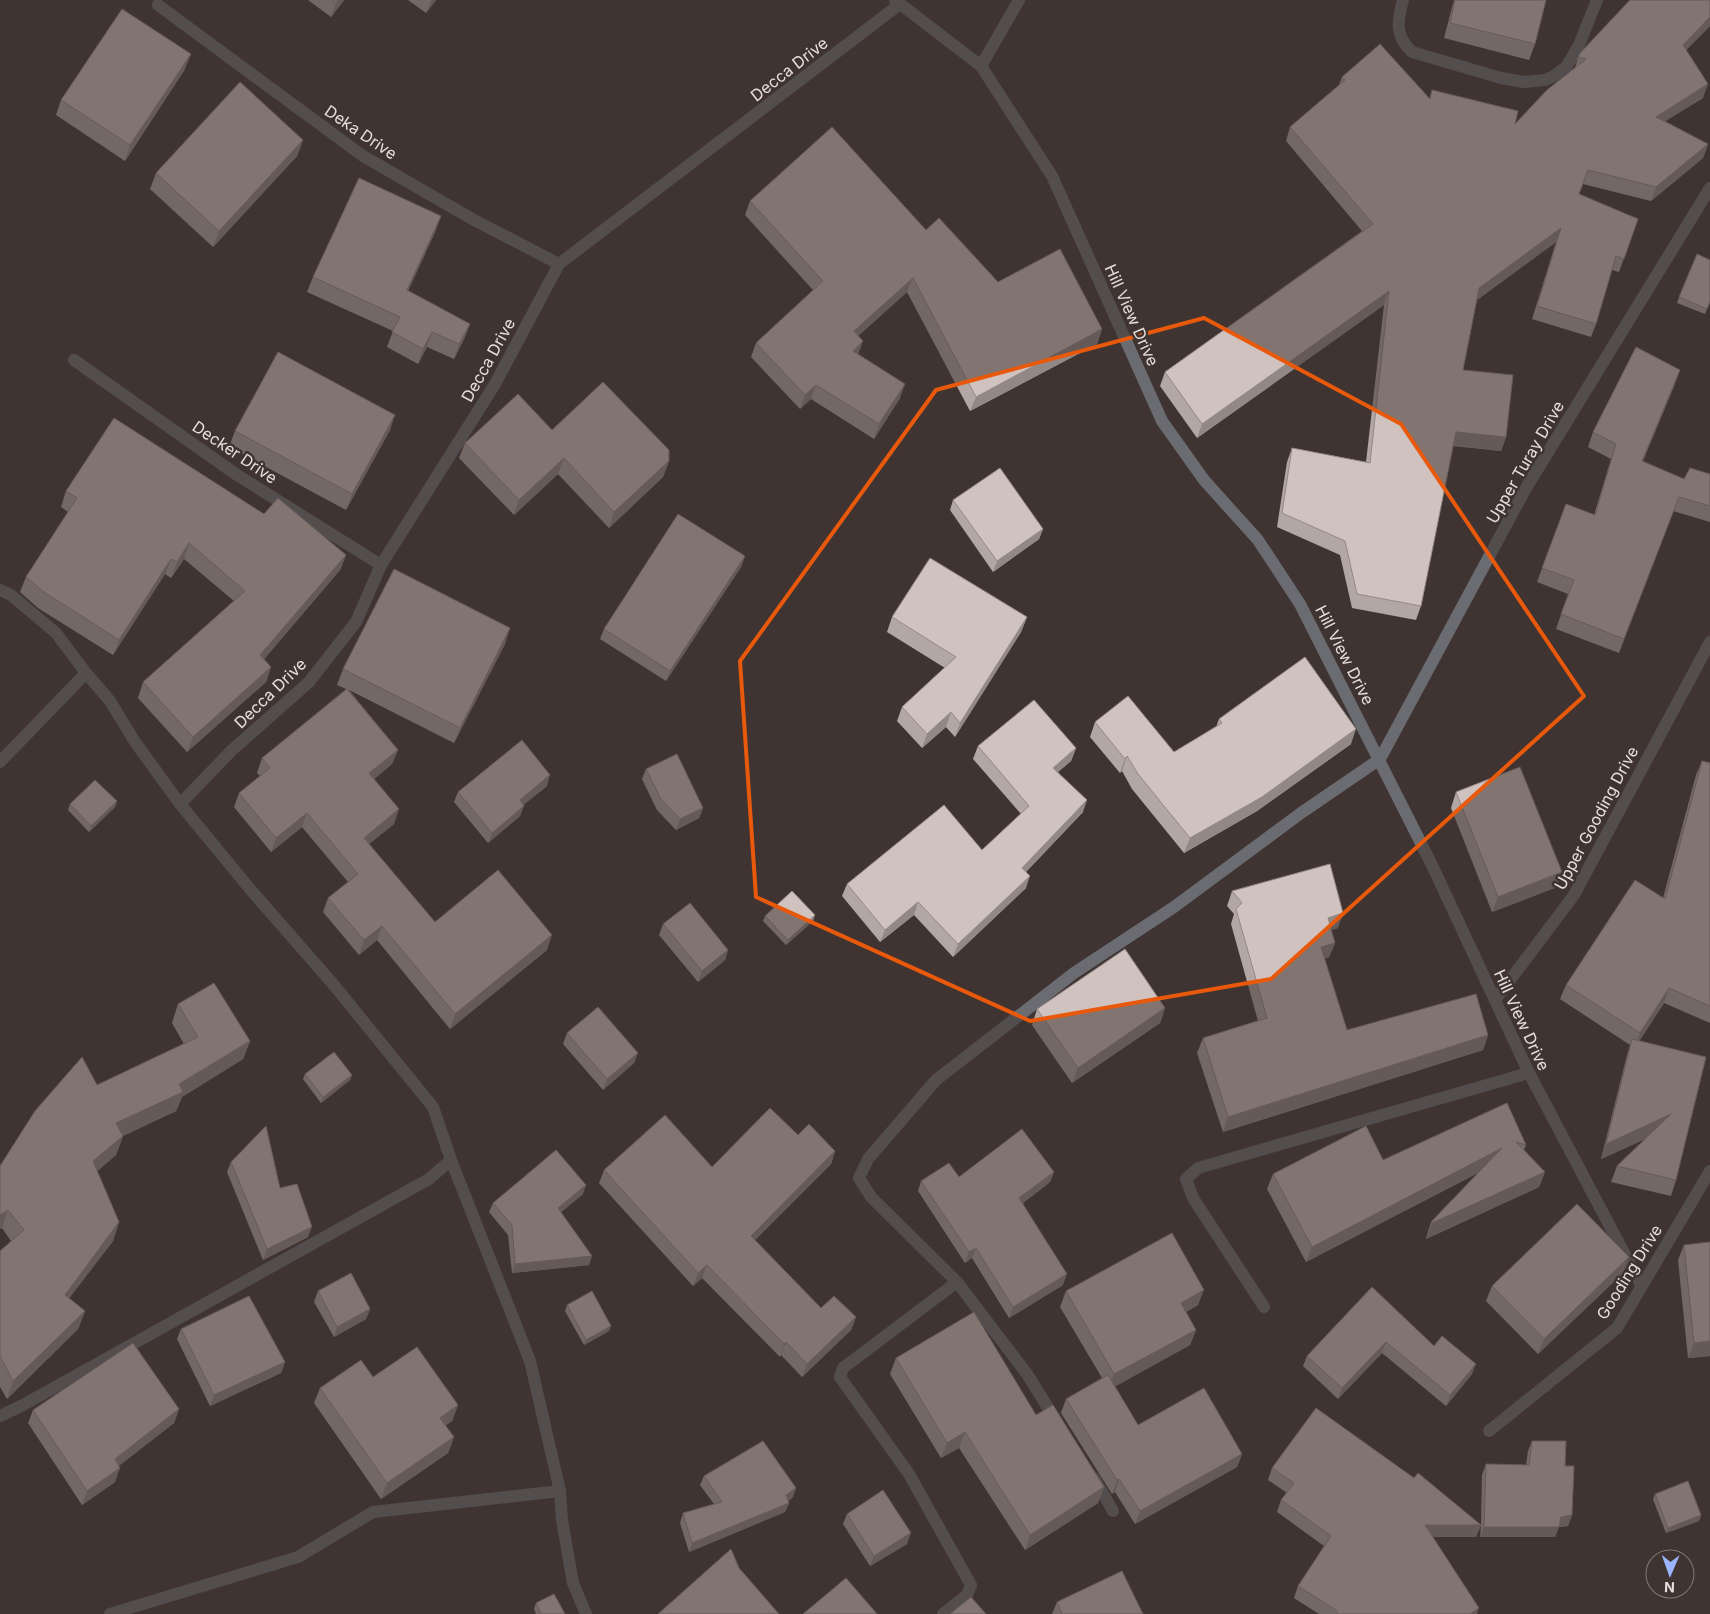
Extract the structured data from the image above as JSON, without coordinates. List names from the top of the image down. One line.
{"streets":{"street":["Decca Drive","Deka Drive","Hill View Drive","Decker Drive","Upper Turay Drive","Upper Gooding Drive","Gooding Drive"]},"crossings":[["Decca Drive","Deka Drive"],["Decca Drive","Hill View Drive"],["Decca Drive","Decker Drive"],["Hill View Drive","Upper Turay Drive"],["Hill View Drive","Upper Gooding Drive"],["Hill View Drive","Gooding Drive"]],"north":"bottom"}
